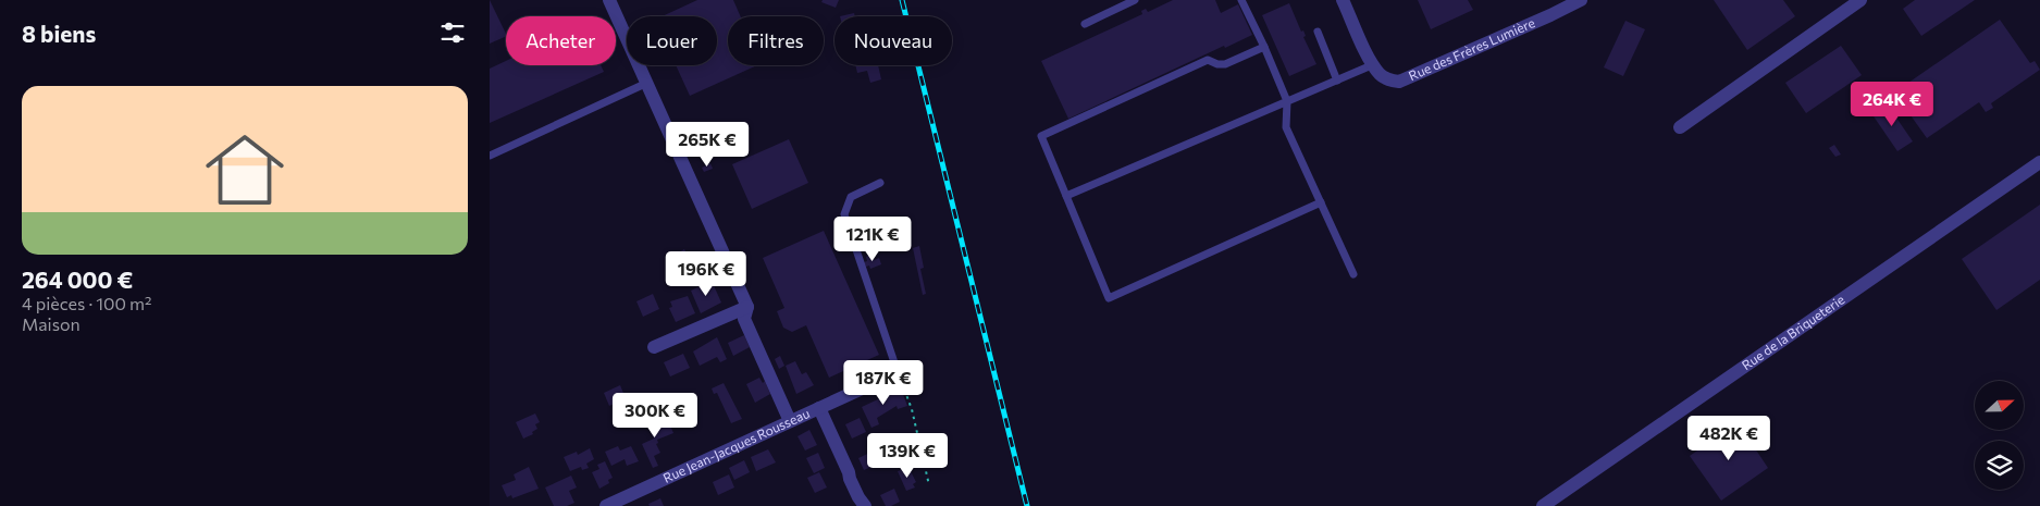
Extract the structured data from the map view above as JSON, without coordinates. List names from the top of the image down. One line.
{"streets":{"street":["Rue des Frères Lumière","Rue de la Briqueterie","Rue Jean-Jacques Rousseau"]},"north":"right","page":{"heading":"8 biens","chip":["Acheter","Louer","Filtres","Nouveau"],"list":[{"name":"264 000 €","note":"4 pièces · 100 m² · Maison"}],"price":["264K €","265K €","121K €","196K €","187K €","300K €","482K €","139K €"]}}
